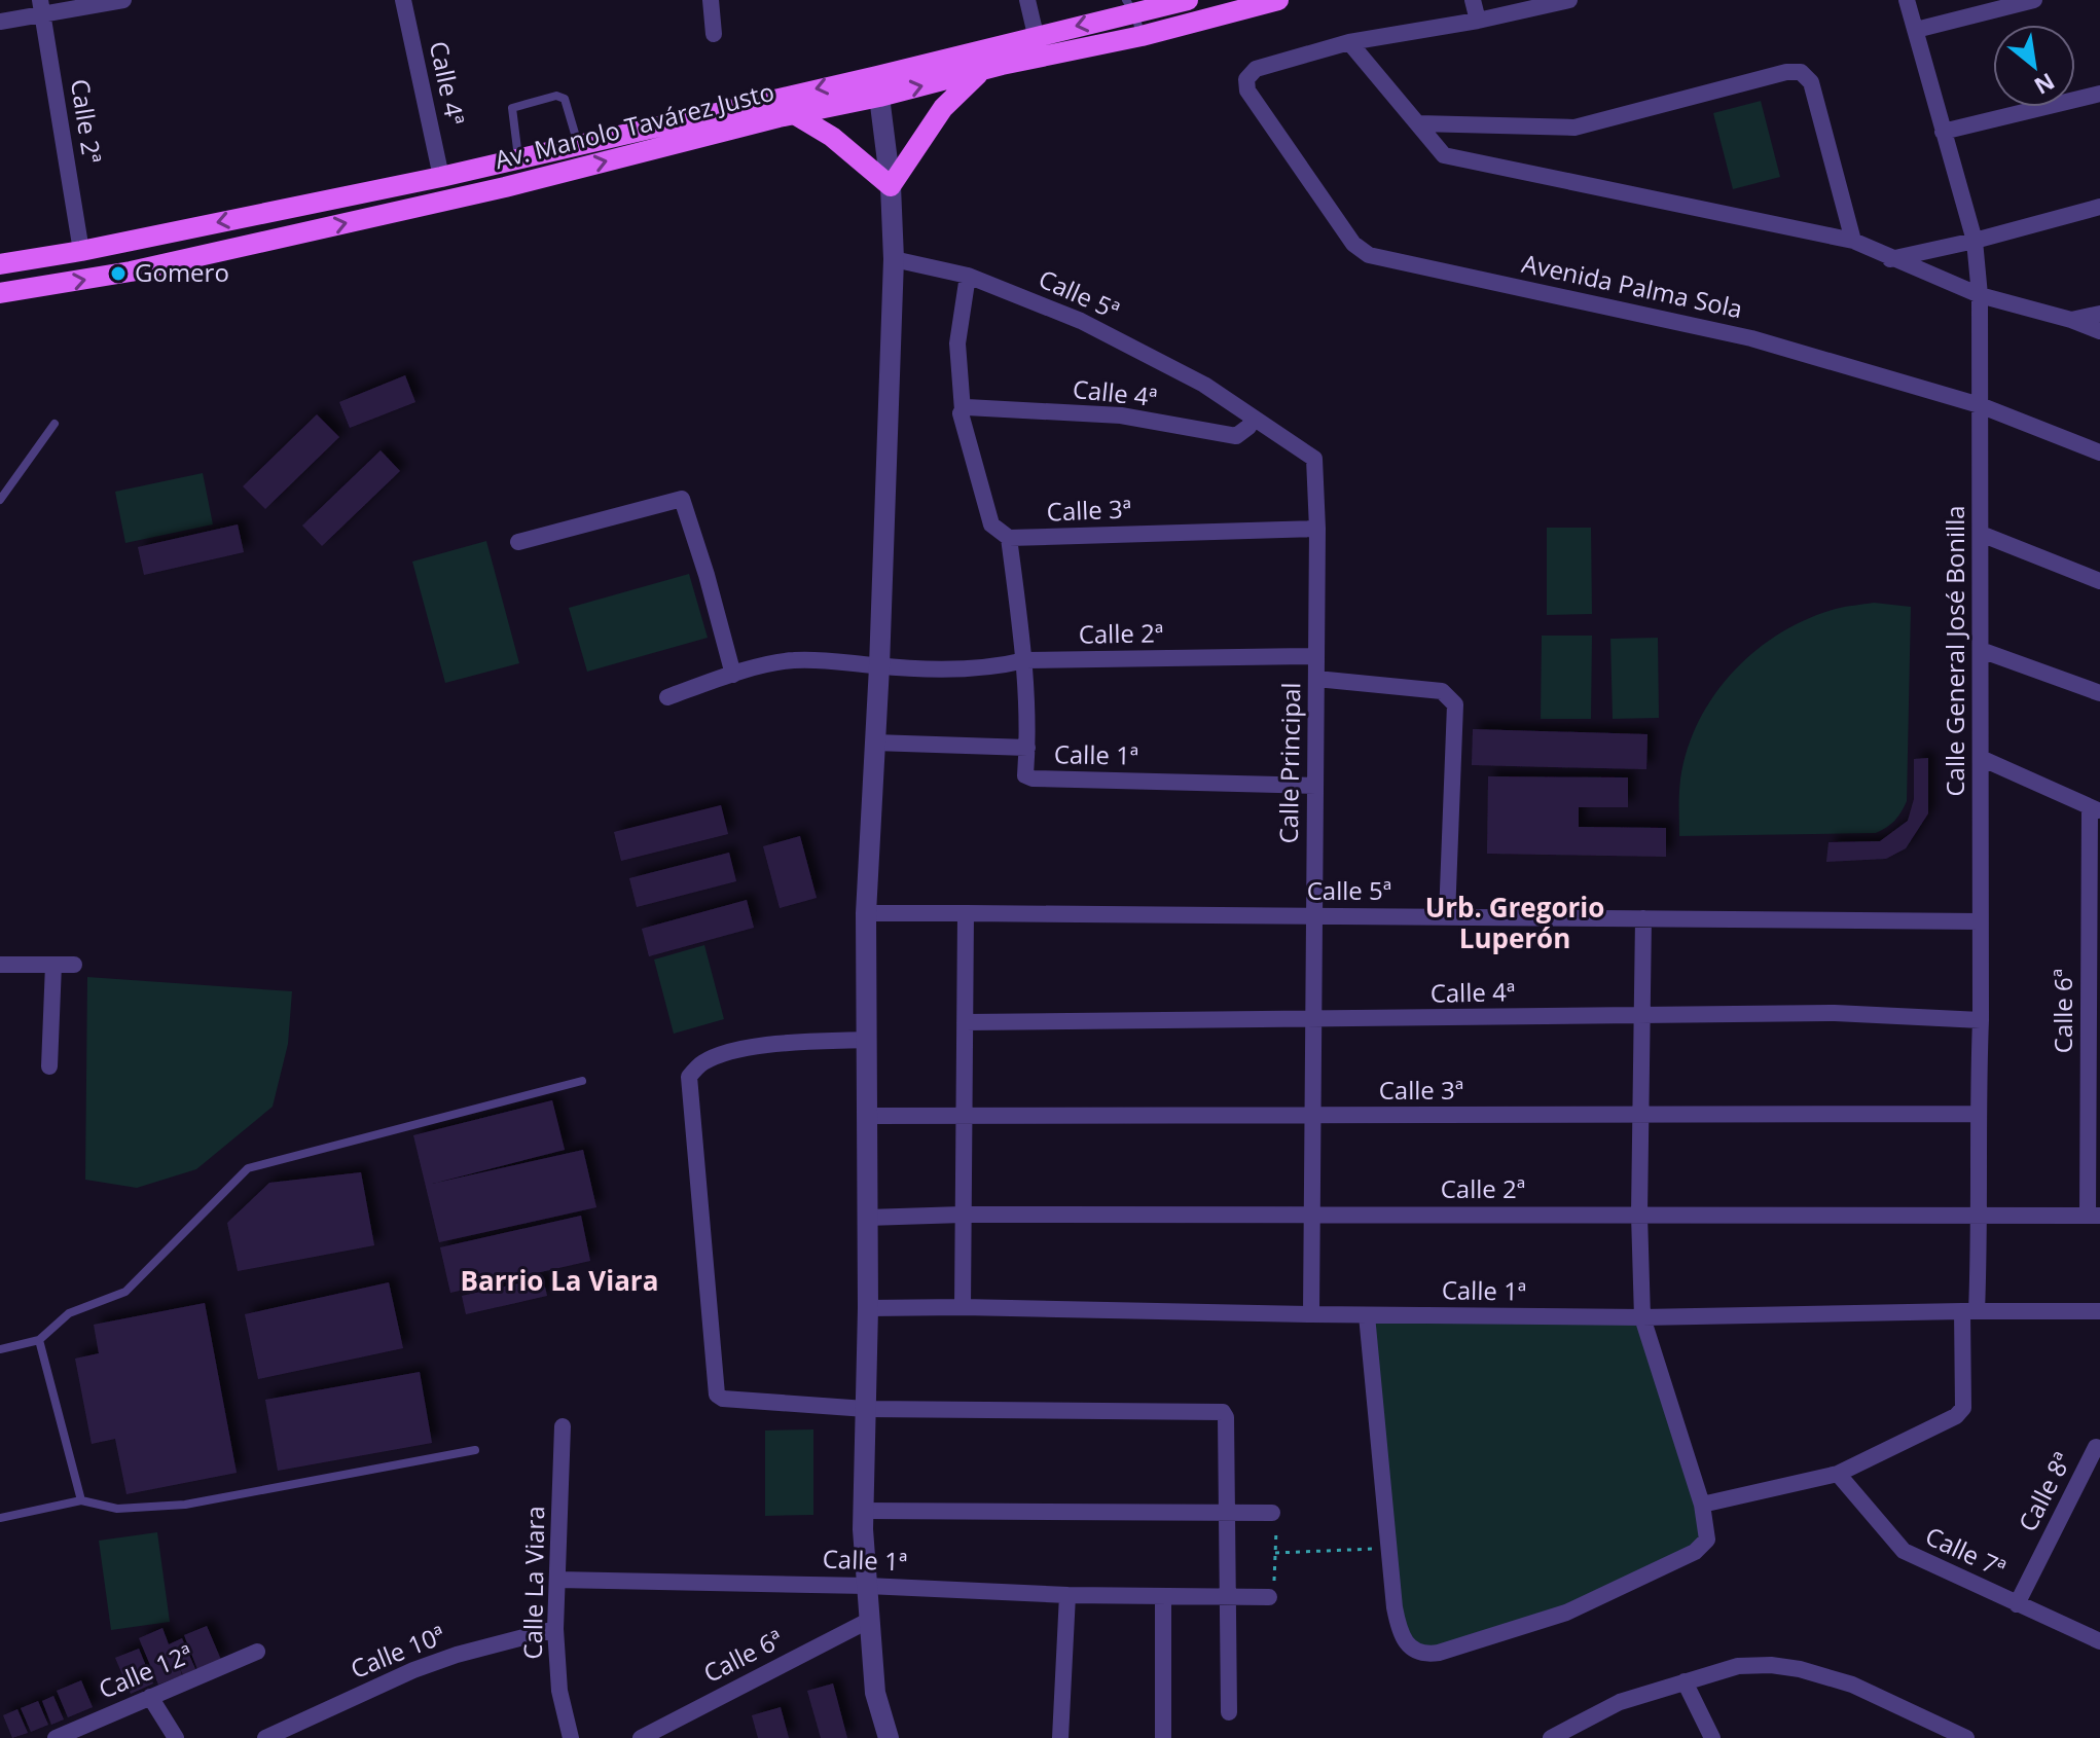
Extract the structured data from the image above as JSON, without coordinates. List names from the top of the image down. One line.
{"streets":{"main road":["Av. Manolo Tavárez Justo"],"street":["Calle 4ª","Calle 2ª","Avenida Palma Sola","Calle 5ª","Calle 3ª","Calle General José Bonilla","Calle 1ª","Calle Principal","Calle 6ª","Calle 8ª","Calle 7ª","Calle La Viara","Calle 10ª","Calle 12ª"]},"crossings":[["Calle 4ª","Av. Manolo Tavárez Justo"],["Calle 4ª","Calle 5ª"],["Calle 4ª","Calle General José Bonilla"],["Calle 4ª","Calle Principal"],["Calle 2ª","Av. Manolo Tavárez Justo"],["Calle 2ª","Calle General José Bonilla"],["Calle 2ª","Calle Principal"],["Calle 2ª","Calle 6ª"],["Avenida Palma Sola","Calle General José Bonilla"],["Calle 5ª","Calle General José Bonilla"],["Calle 5ª","Calle Principal"],["Calle 3ª","Calle General José Bonilla"],["Calle 3ª","Calle Principal"],["Calle General José Bonilla","Calle 1ª"],["Calle General José Bonilla","Calle 7ª"],["Calle 1ª","Calle Principal"],["Calle 1ª","Calle La Viara"],["Calle 8ª","Calle 7ª"],["Calle La Viara","Calle 10ª"]],"districts":["Urb. Gregorio Luperón","Barrio La Viara"],"places":["Gomero"],"north":"bottom right"}
